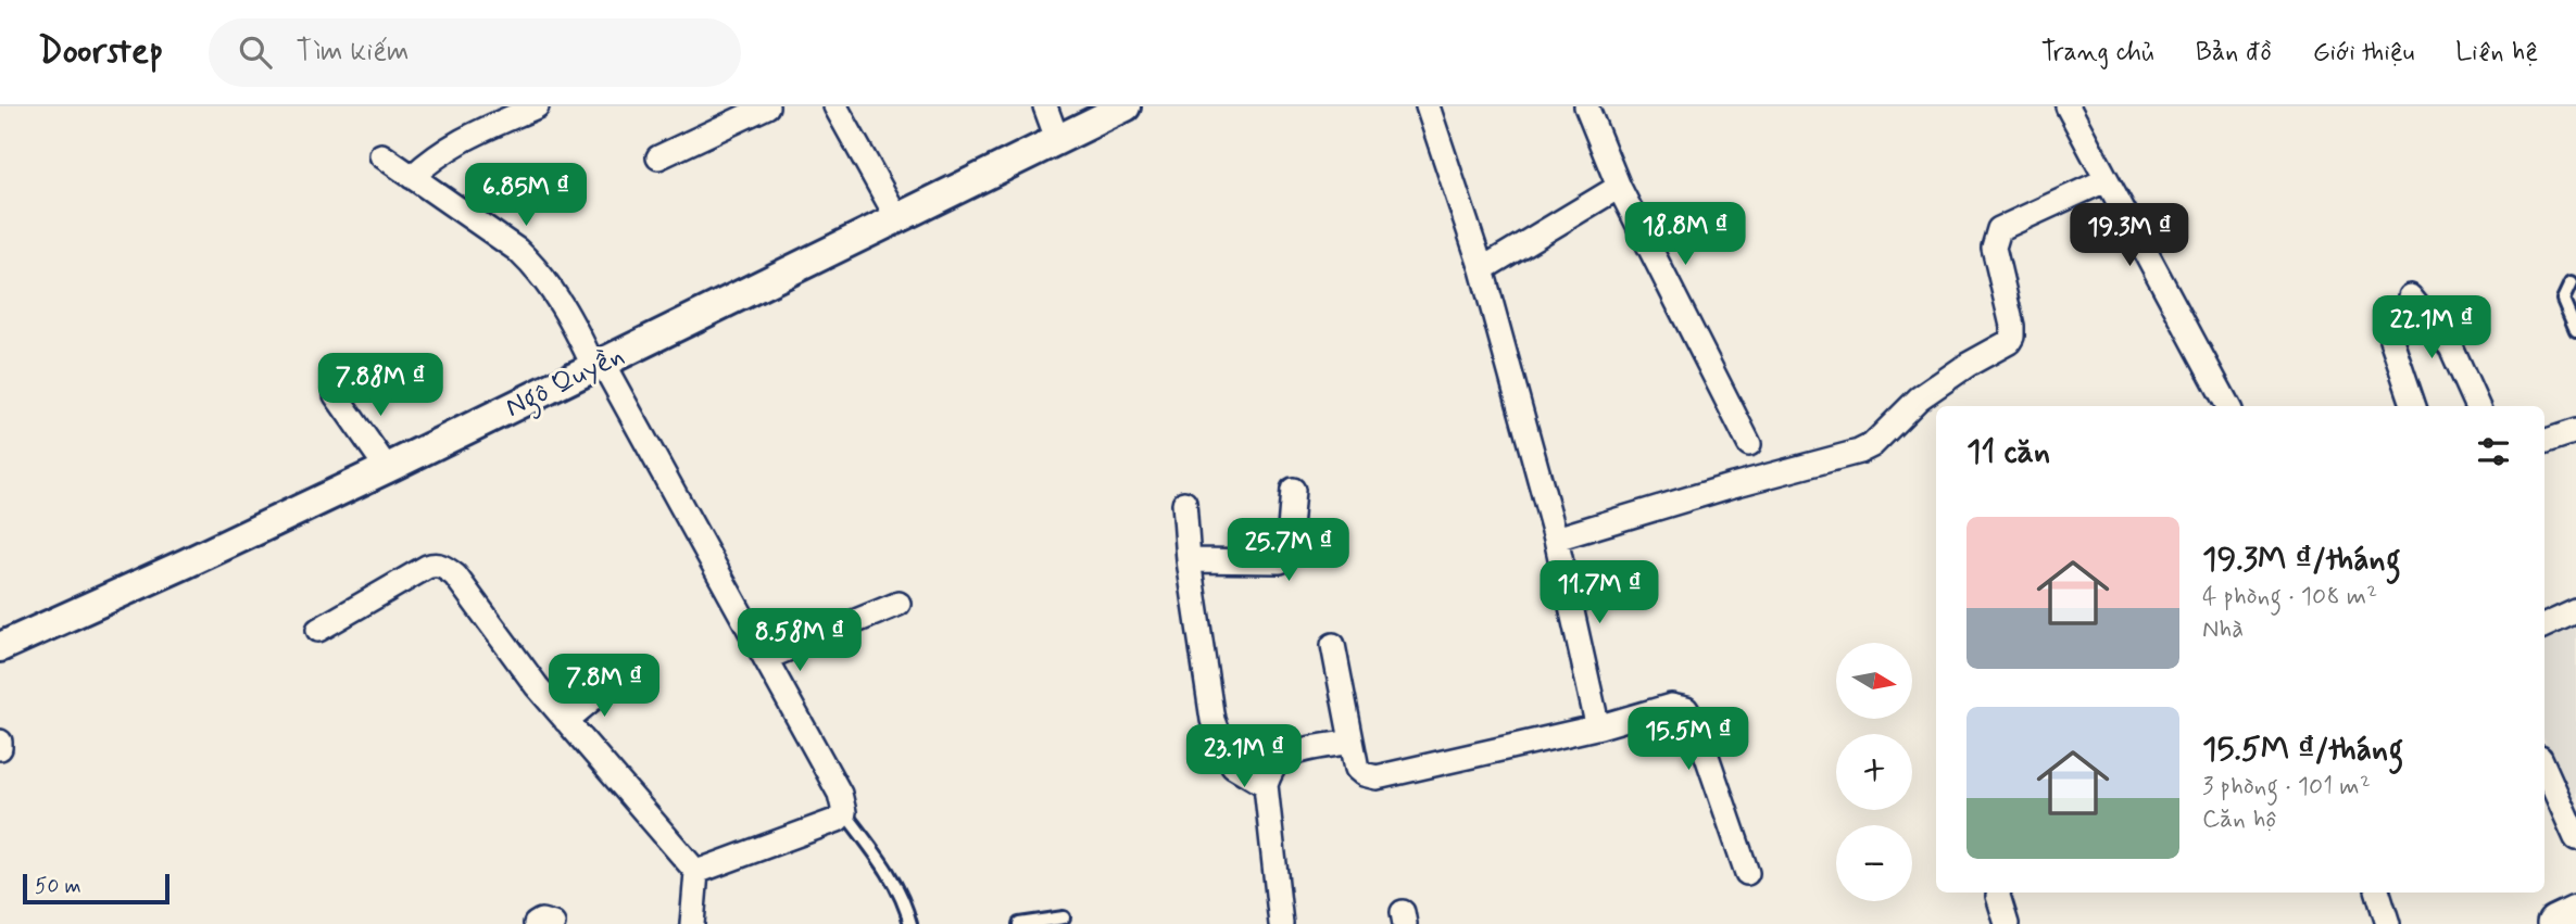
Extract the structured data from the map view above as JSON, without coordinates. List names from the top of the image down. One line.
{"streets":{"street":["Ngô Quyền"]},"scale_bar":"50 m","north":"right","page":{"header":"Doorstep","search":"Tìm kiếm","nav":["Trang chủ","Bản đồ","Giới thiệu","Liên hệ"],"price":["6.85M ₫","18.8M ₫","19.3M ₫","22.1M ₫","7.88M ₫","25.7M ₫","11.7M ₫","8.58M ₫","7.8M ₫","15.5M ₫","23.1M ₫"],"heading":"11 căn","list":[{"name":"19.3M ₫/tháng","note":"4 phòng · 108 m² · Nhà"},{"name":"15.5M ₫/tháng","note":"3 phòng · 101 m² · Căn hộ"}],"map_buttons":["+","−"],"scale":"50 m"}}
